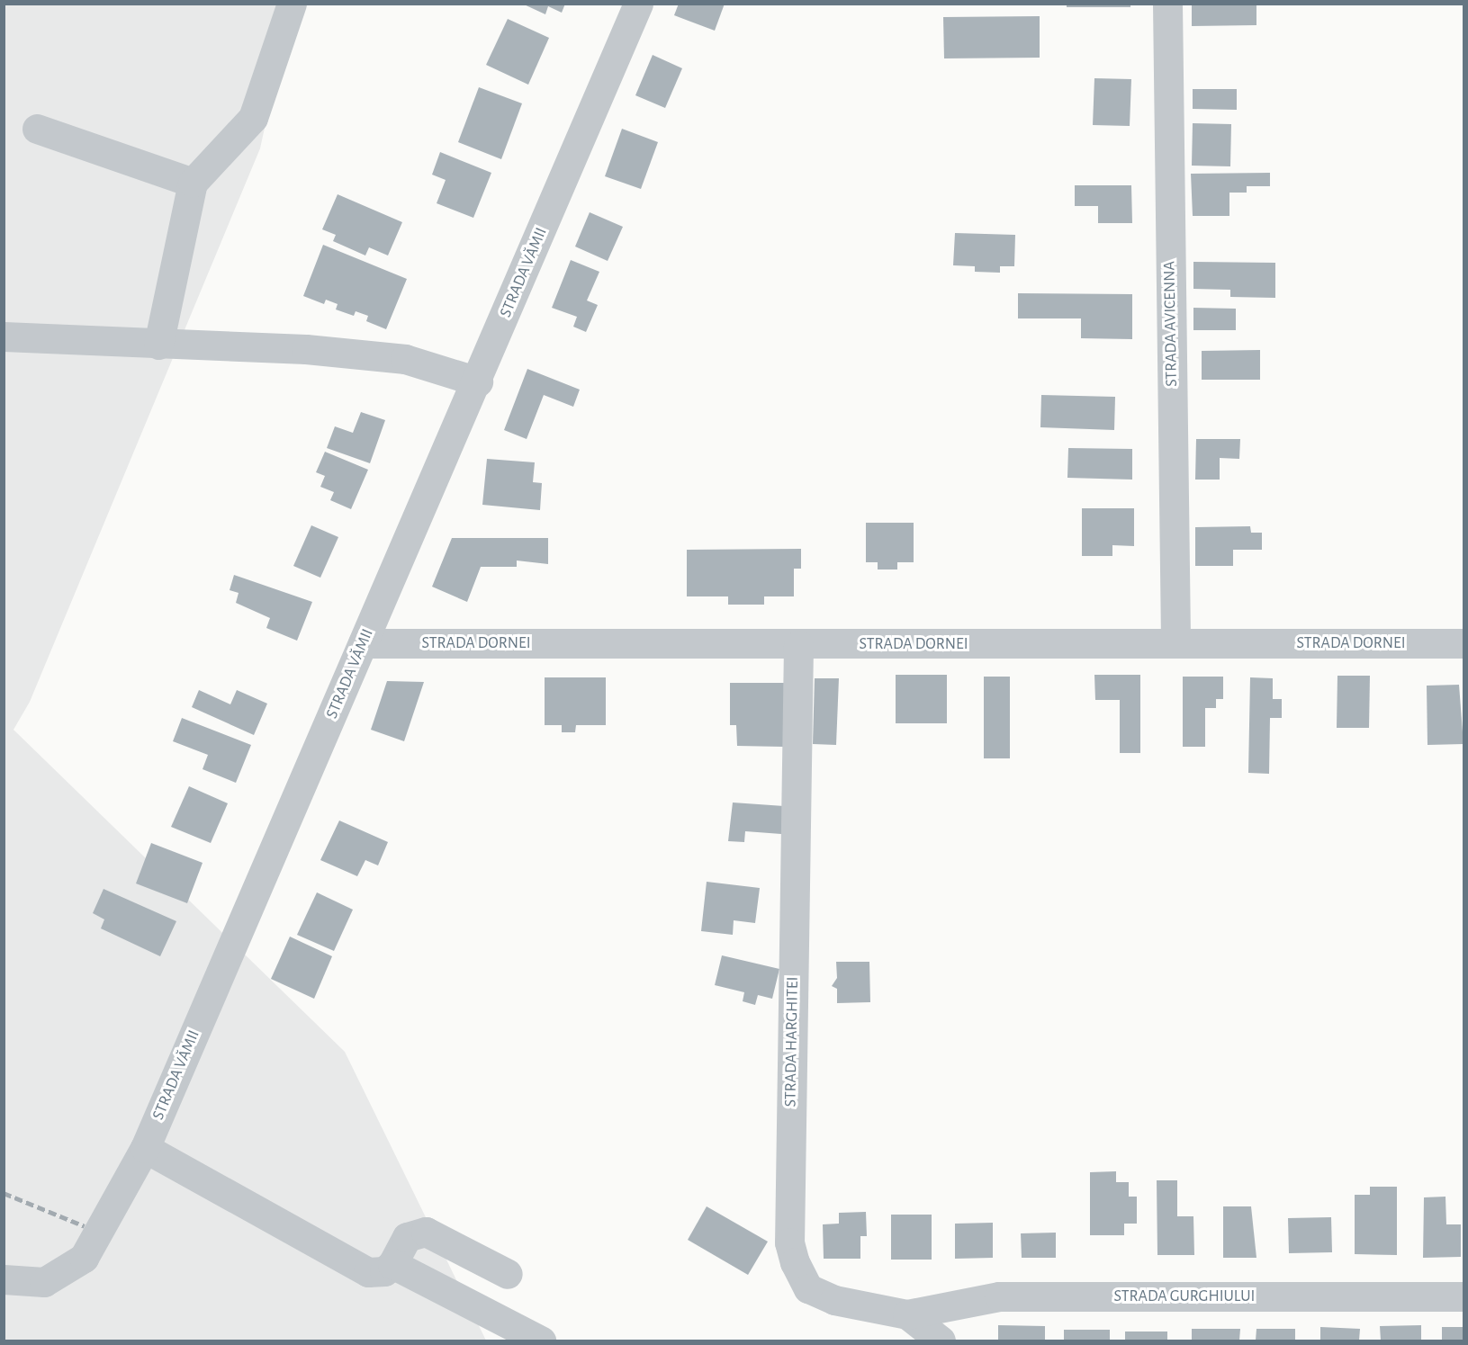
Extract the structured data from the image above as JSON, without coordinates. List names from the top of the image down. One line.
{"streets":{"street":["STRADA VĂMII","STRADA AVICENNA","STRADA DORNEI","STRADA HARGHITEI","STRADA GURGHIULUI"]},"crossings":[["STRADA VĂMII","STRADA DORNEI"],["STRADA AVICENNA","STRADA DORNEI"],["STRADA DORNEI","STRADA HARGHITEI"],["STRADA HARGHITEI","STRADA GURGHIULUI"]]}
